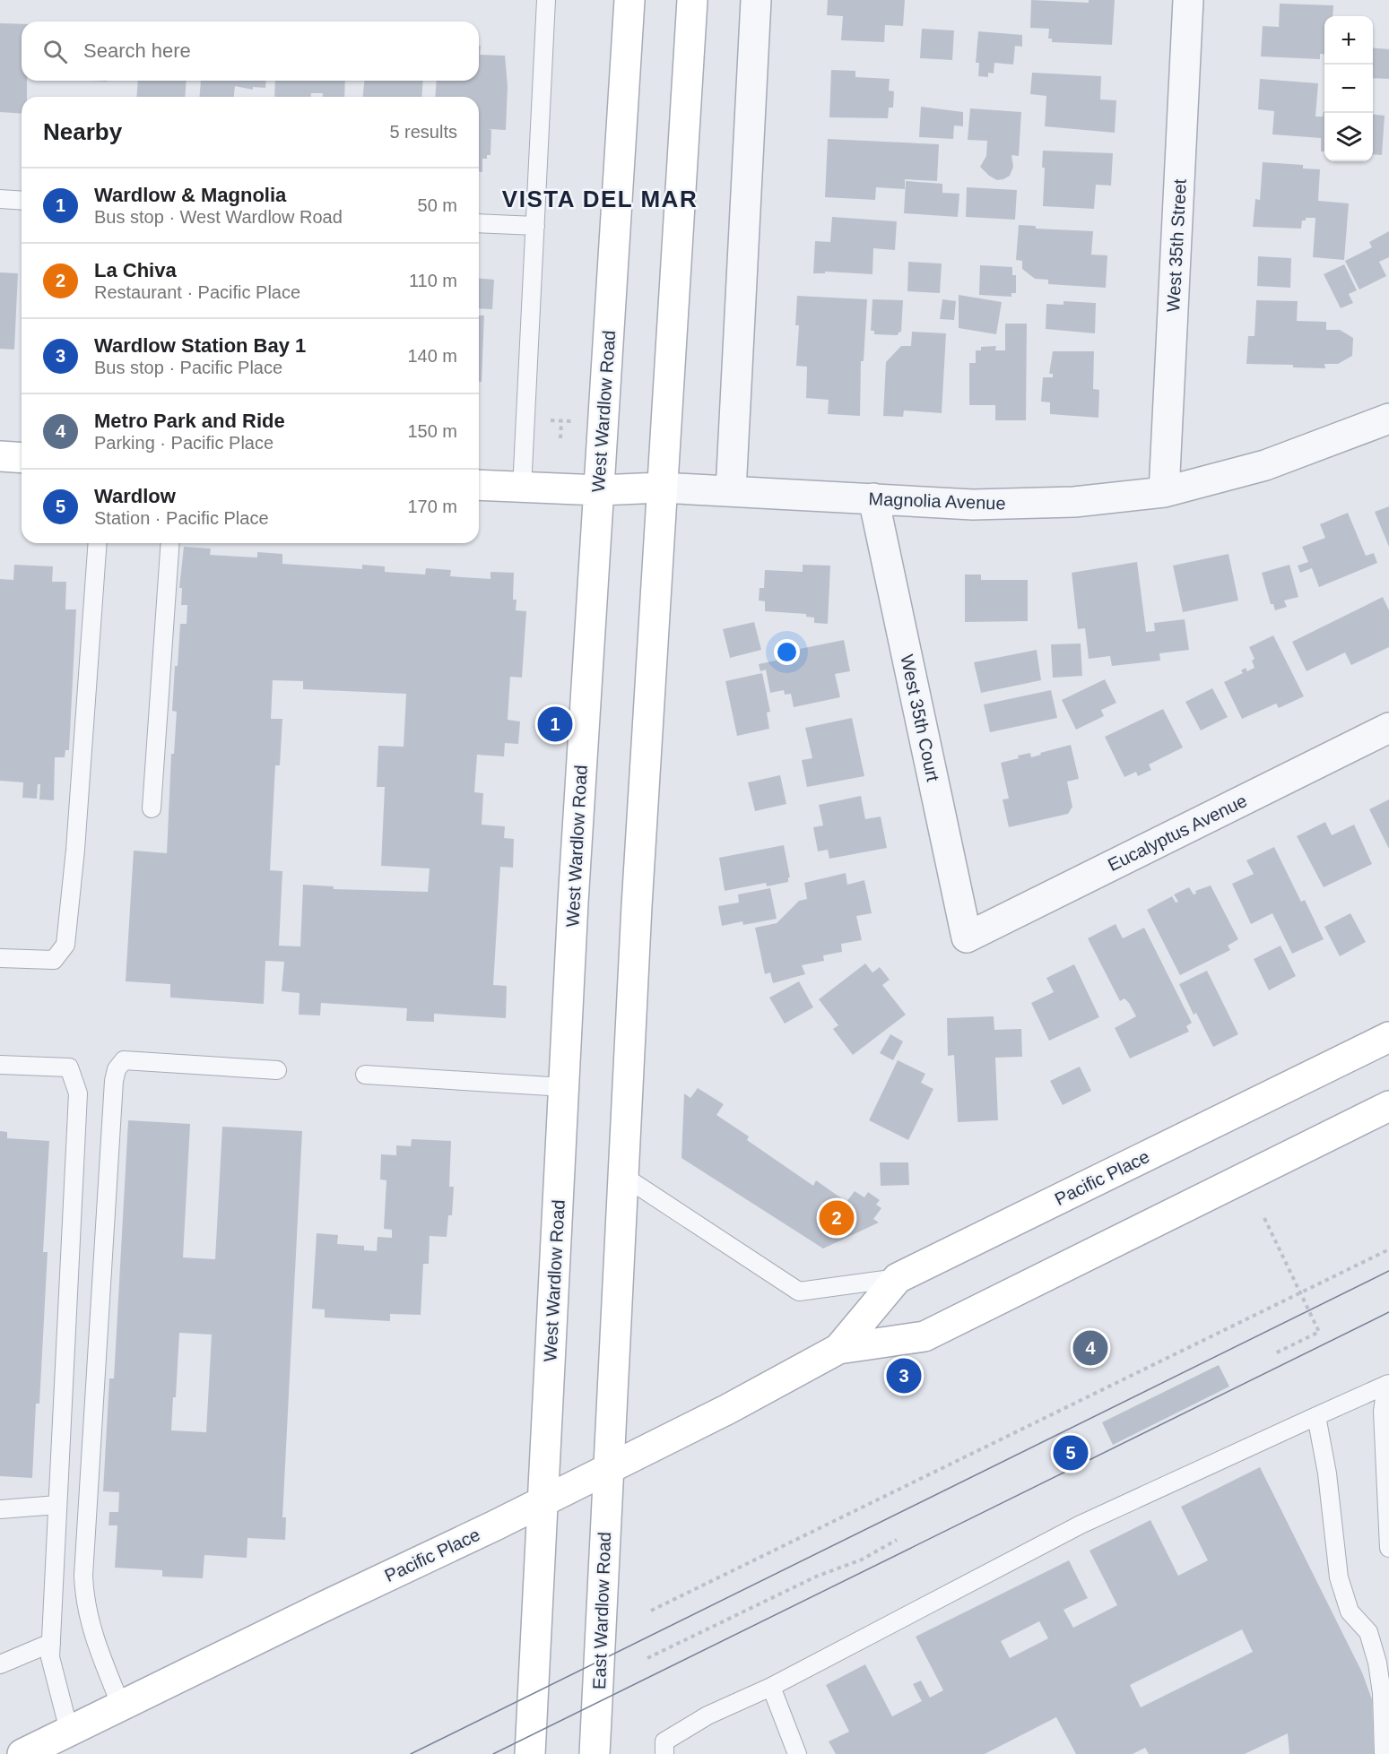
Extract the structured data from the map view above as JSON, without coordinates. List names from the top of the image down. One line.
{"streets":{"main road":["West Wardlow Road","Magnolia Avenue","Pacific Place","East Wardlow Road"],"street":["West 35th Street","West 35th Court","Eucalyptus Avenue"]},"crossings":[["West 35th Street","Magnolia Avenue"],["West Wardlow Road","Magnolia Avenue"],["West Wardlow Road","Pacific Place"],["Magnolia Avenue","West 35th Court"],["West 35th Court","Eucalyptus Avenue"],["Pacific Place","East Wardlow Road"]],"districts":["VISTA DEL MAR"],"page":{"map_buttons":["+","−"],"search":"Search here","heading":["Nearby","5 results"],"list":[{"mark":"1","name":"Wardlow & Magnolia","note":"Bus stop · West Wardlow Road","value":"50 m"},{"mark":"2","name":"La Chiva","note":"Restaurant · Pacific Place","value":"110 m"},{"mark":"3","name":"Wardlow Station Bay 1","note":"Bus stop · Pacific Place","value":"140 m"},{"mark":"4","name":"Metro Park and Ride","note":"Parking · Pacific Place","value":"150 m"},{"mark":"5","name":"Wardlow","note":"Station · Pacific Place","value":"170 m"}],"pins":["1","2","4","3","5"]}}
